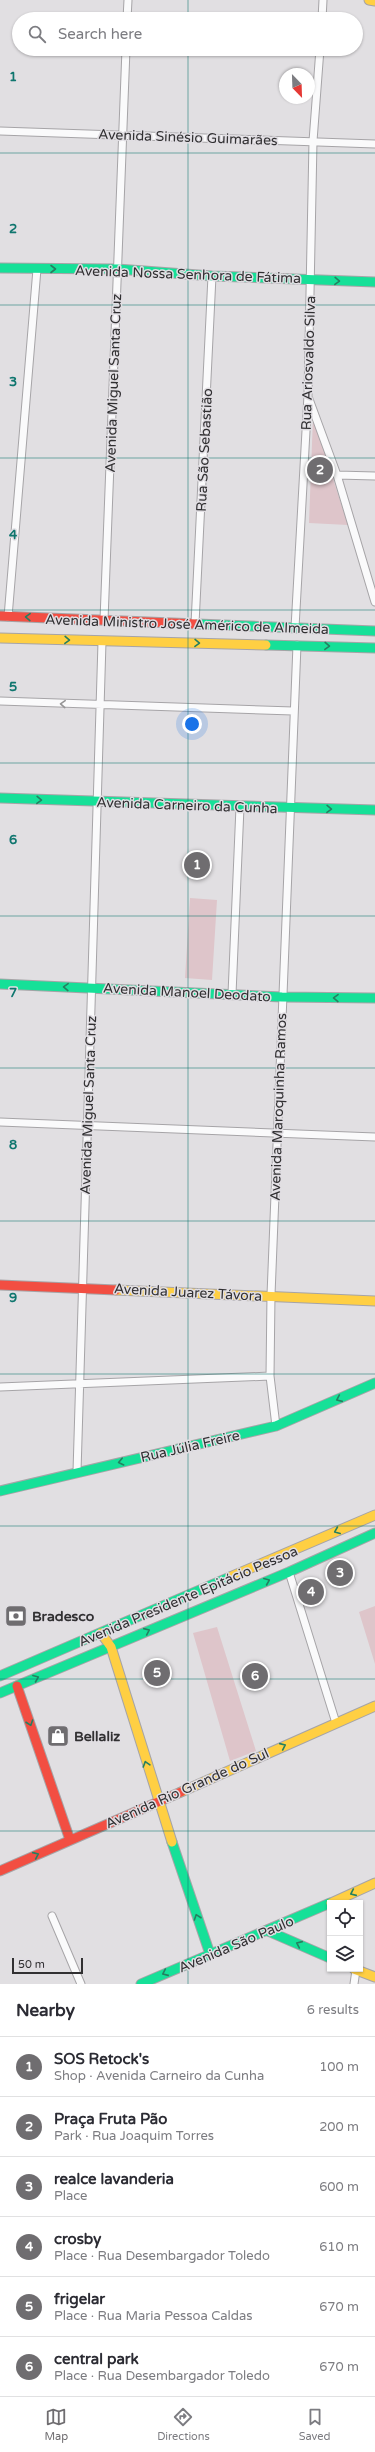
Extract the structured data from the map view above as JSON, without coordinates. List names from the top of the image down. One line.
{"streets":{"street":["Avenida Sinésio Guimarães","Avenida Nossa Senhora de Fátima","Rua Ariosvaldo Silva","Avenida Miguel Santa Cruz","Rua São Sebastião","Avenida Ministro José Américo de Almeida","Avenida Carneiro da Cunha","Avenida Manoel Deodato","Avenida Maroquinha Ramos","Avenida Juarez Távora","Rua Júlia Freire","Avenida Presidente Epitácio Pessoa","Avenida Rio Grande do Sul","Avenida São Paulo"]},"crossings":[["Avenida Sinésio Guimarães","Rua Ariosvaldo Silva"],["Avenida Sinésio Guimarães","Avenida Miguel Santa Cruz"],["Avenida Nossa Senhora de Fátima","Rua Ariosvaldo Silva"],["Avenida Nossa Senhora de Fátima","Avenida Miguel Santa Cruz"],["Avenida Nossa Senhora de Fátima","Rua São Sebastião"],["Rua Ariosvaldo Silva","Avenida Ministro José Américo de Almeida"],["Avenida Miguel Santa Cruz","Avenida Ministro José Américo de Almeida"],["Avenida Miguel Santa Cruz","Avenida Carneiro da Cunha"],["Avenida Miguel Santa Cruz","Avenida Manoel Deodato"],["Avenida Miguel Santa Cruz","Avenida Juarez Távora"],["Avenida Miguel Santa Cruz","Rua Júlia Freire"],["Rua São Sebastião","Avenida Ministro José Américo de Almeida"],["Avenida Ministro José Américo de Almeida","Avenida Maroquinha Ramos"],["Avenida Carneiro da Cunha","Avenida Maroquinha Ramos"],["Avenida Manoel Deodato","Avenida Maroquinha Ramos"],["Avenida Maroquinha Ramos","Avenida Juarez Távora"],["Avenida Maroquinha Ramos","Rua Júlia Freire"]],"one_way":["Avenida Nossa Senhora de Fátima","Avenida Carneiro da Cunha","Avenida Manoel Deodato","Avenida Rio Grande do Sul","Avenida São Paulo"],"places":{"bank":["Bradesco"],"shop":["Bellaliz"]},"scale_bar":"50 m","north":"bottom right","page":{"search":"Search here","pins":["2","1","3","4","5","6"],"scale":"50 m","heading":["Nearby","6 results"],"list":[{"mark":"1","name":"SOS Retock's","note":"Shop · Avenida Carneiro da Cunha","value":"100 m"},{"mark":"2","name":"Praça Fruta Pão","note":"Park · Rua Joaquim Torres","value":"200 m"},{"mark":"3","name":"realce lavanderia","note":"Place","value":"600 m"},{"mark":"4","name":"crosby","note":"Place · Rua Desembargador Toledo","value":"610 m"},{"mark":"5","name":"frigelar","note":"Place · Rua Maria Pessoa Caldas","value":"670 m"},{"mark":"6","name":"central park","note":"Place · Rua Desembargador Toledo","value":"670 m"}],"nav":["Map","Directions","Saved"]},"grid":{"rows":["1","2","3","4","5","6","7","8","9"]}}
